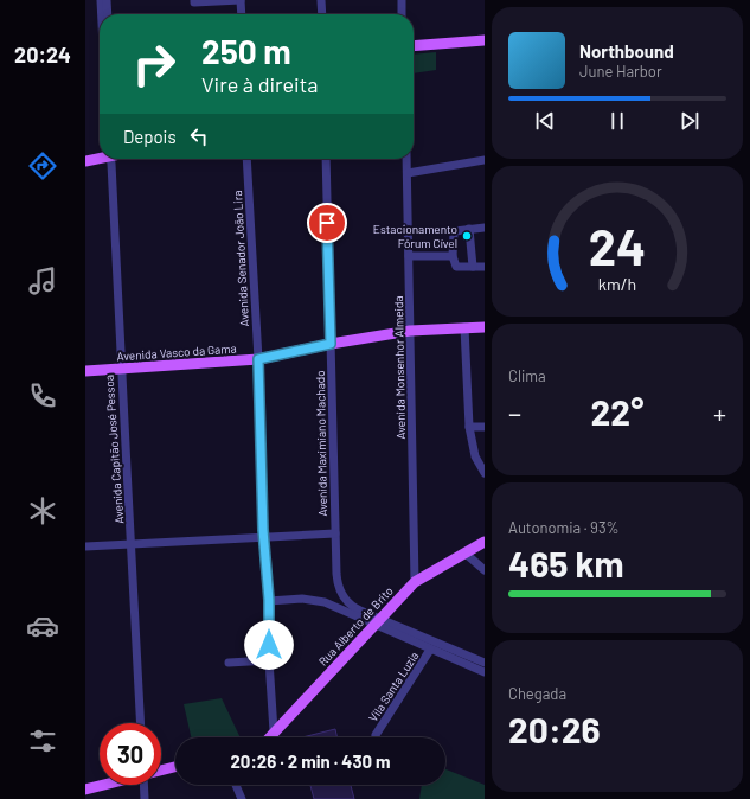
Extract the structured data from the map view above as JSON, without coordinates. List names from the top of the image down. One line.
{"streets":{"main road":["Avenida Vasco da Gama","Rua Alberto de Brito"],"street":["Avenida Senador João Lira","Avenida Monsenhor Almeida","Avenida Maximiano Machado","Avenida Capitão José Pessoa","Vila Santa Luzia"]},"crossings":[["Avenida Senador João Lira","Avenida Vasco da Gama"],["Avenida Senador João Lira","Rua Alberto de Brito"],["Avenida Vasco da Gama","Avenida Monsenhor Almeida"],["Avenida Vasco da Gama","Avenida Maximiano Machado"],["Avenida Vasco da Gama","Avenida Capitão José Pessoa"],["Avenida Monsenhor Almeida","Rua Alberto de Brito"],["Avenida Maximiano Machado","Rua Alberto de Brito"]],"places":["Estacionamento Fórum Cível"],"page":{"tabs":"20:24","turn":["250 m","Vire à direita"],"song":["Northbound","June Harbor"],"then":"Depois","tile":["Clima",["Autonomia · 93%","465 km"],["Chegada","20:26"]],"heat":["−","22°","+"],"limit":"30","trip":"20:26 · 2 min · 430 m","gauge":["24","km/h"]}}
